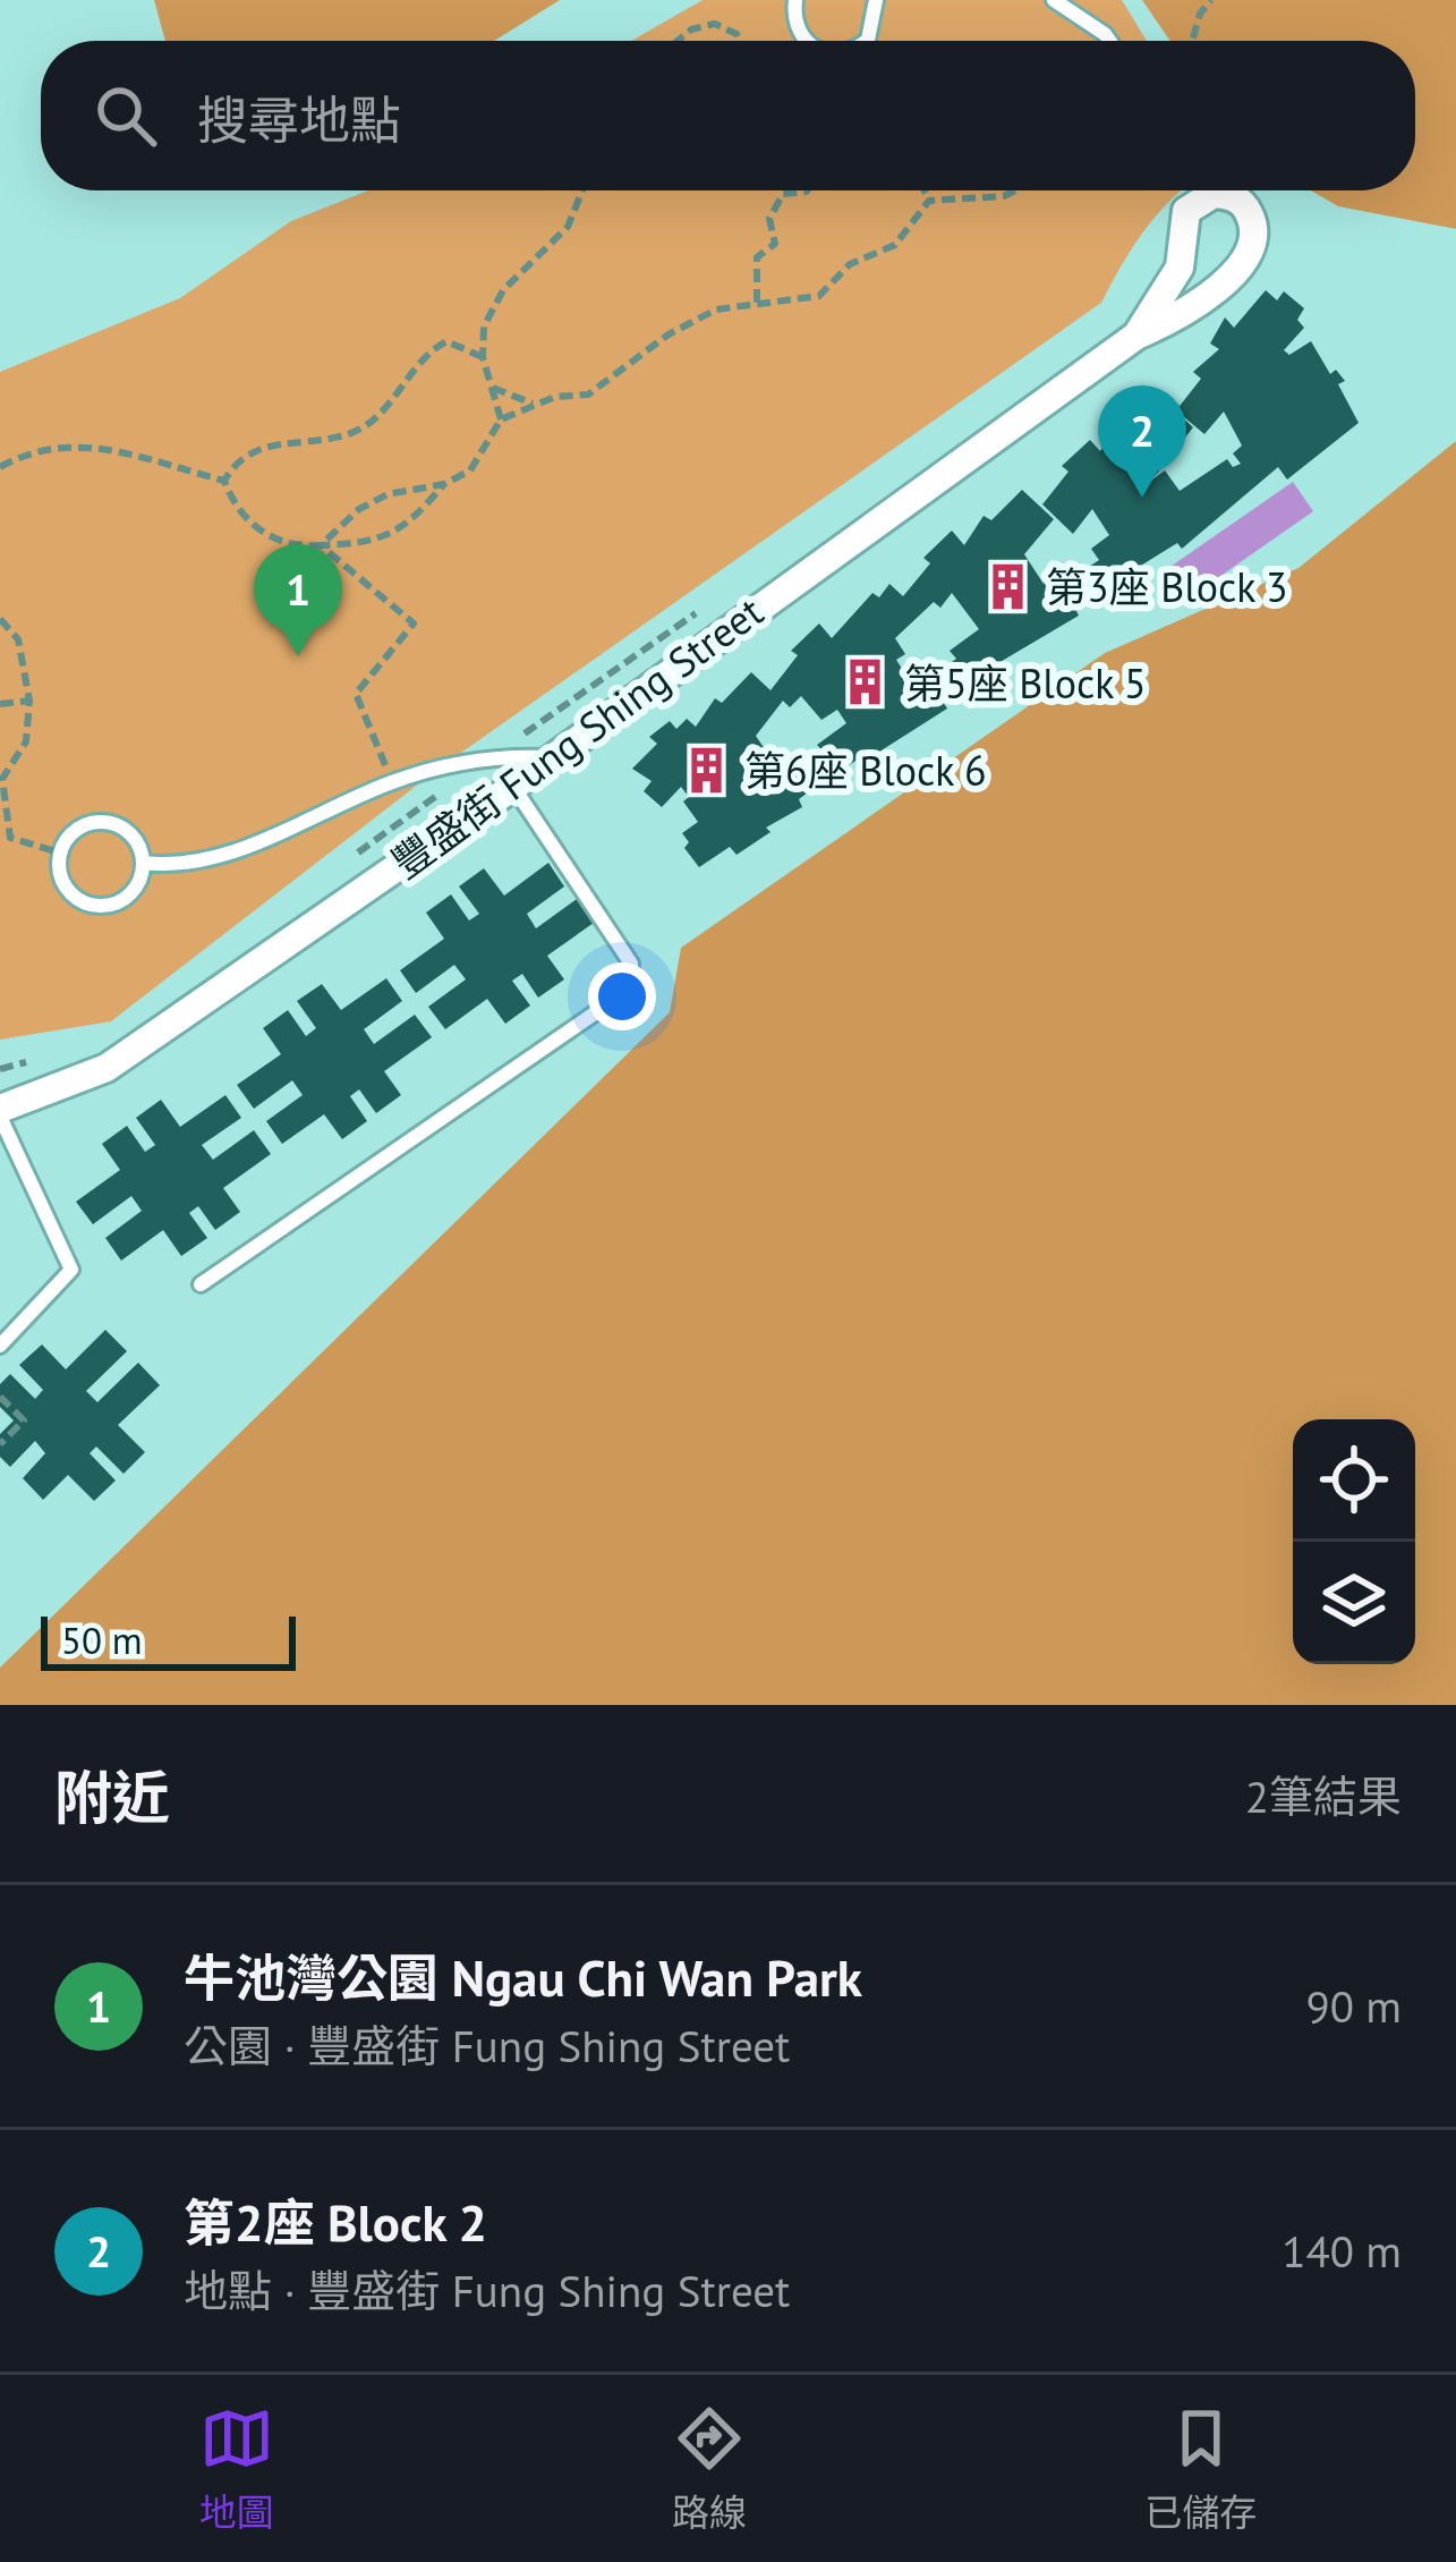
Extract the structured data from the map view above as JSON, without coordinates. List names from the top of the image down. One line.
{"streets":{"street":["豐盛街 Fung Shing Street"]},"places":{"building":["第3座 Block 3","第5座 Block 5","第6座 Block 6"]},"scale_bar":"50 m","page":{"search":"搜尋地點","pins":["2","1"],"scale":"50 m","heading":["附近","2筆結果"],"list":[{"mark":"1","name":"牛池灣公園 Ngau Chi Wan Park","note":"公園 · 豐盛街 Fung Shing Street","value":"90 m"},{"mark":"2","name":"第2座 Block 2","note":"地點 · 豐盛街 Fung Shing Street","value":"140 m"}],"nav":["地圖","路線","已儲存"]}}
